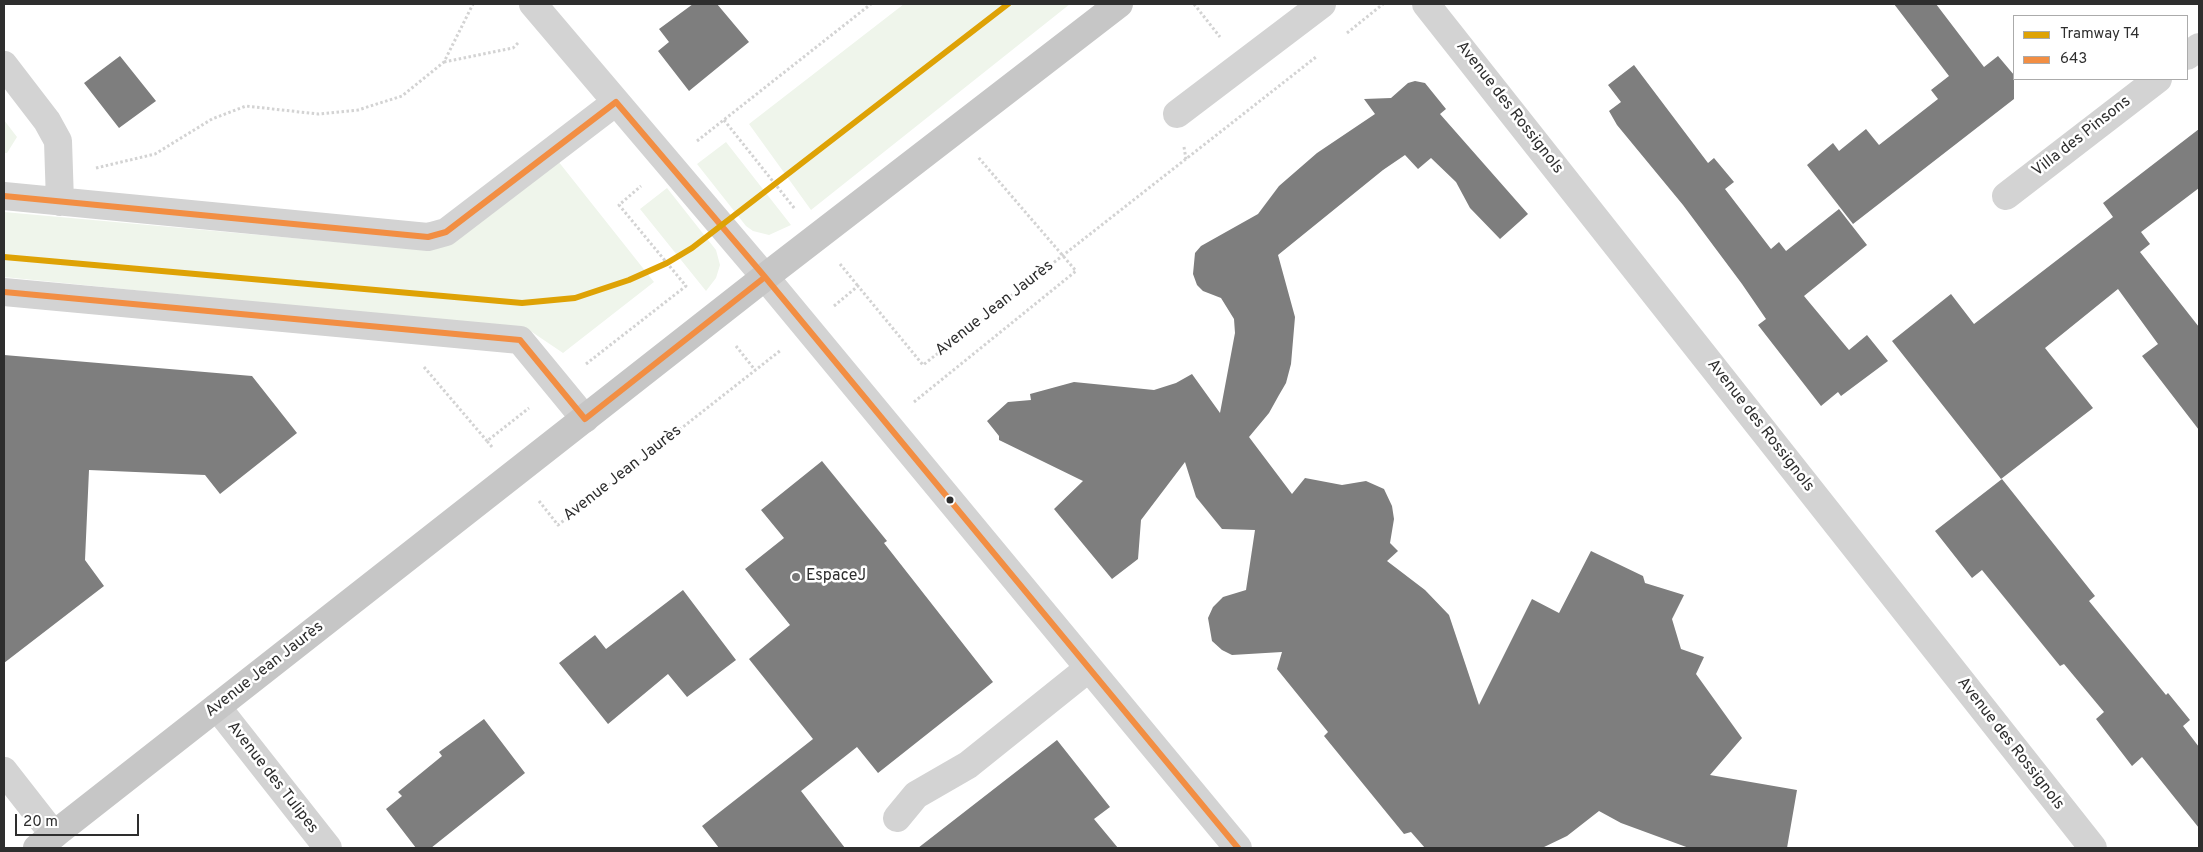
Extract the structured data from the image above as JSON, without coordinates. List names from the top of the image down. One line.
{"streets":{"main road":["Avenue Jean Jaurès"],"street":["Avenue des Rossignols","Villa des Pinsons","Avenue des Tulipes"]},"crossings":[["Avenue Jean Jaurès","Avenue des Tulipes"]],"places":["EspaceJ"],"lines":["tram line T4","transit line 643"],"legend":["Tramway T4","643"],"scale_bar":"20 m"}
